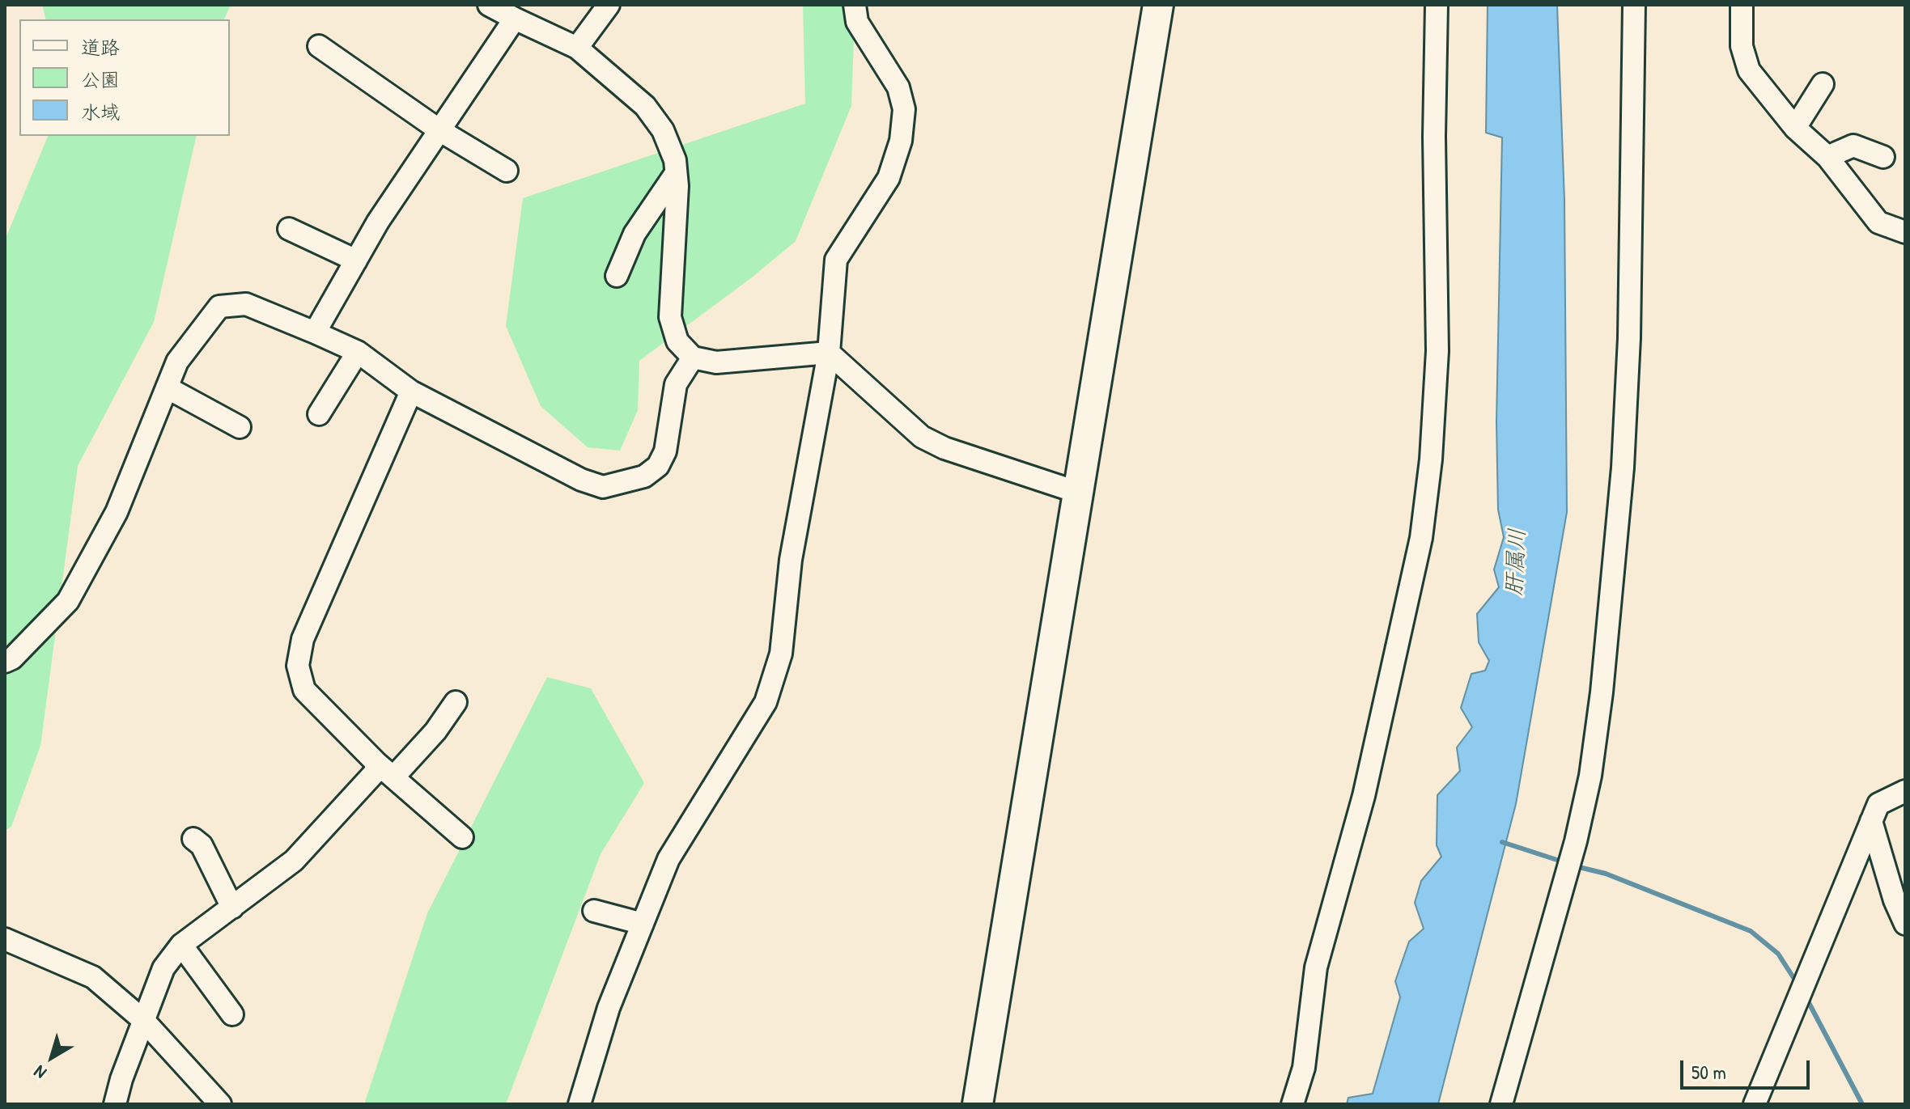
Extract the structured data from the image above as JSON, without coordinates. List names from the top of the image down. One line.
{"water":["肝属川"],"legend":["道路","公園","水域"],"scale_bar":"50 m","north":"bottom left"}
